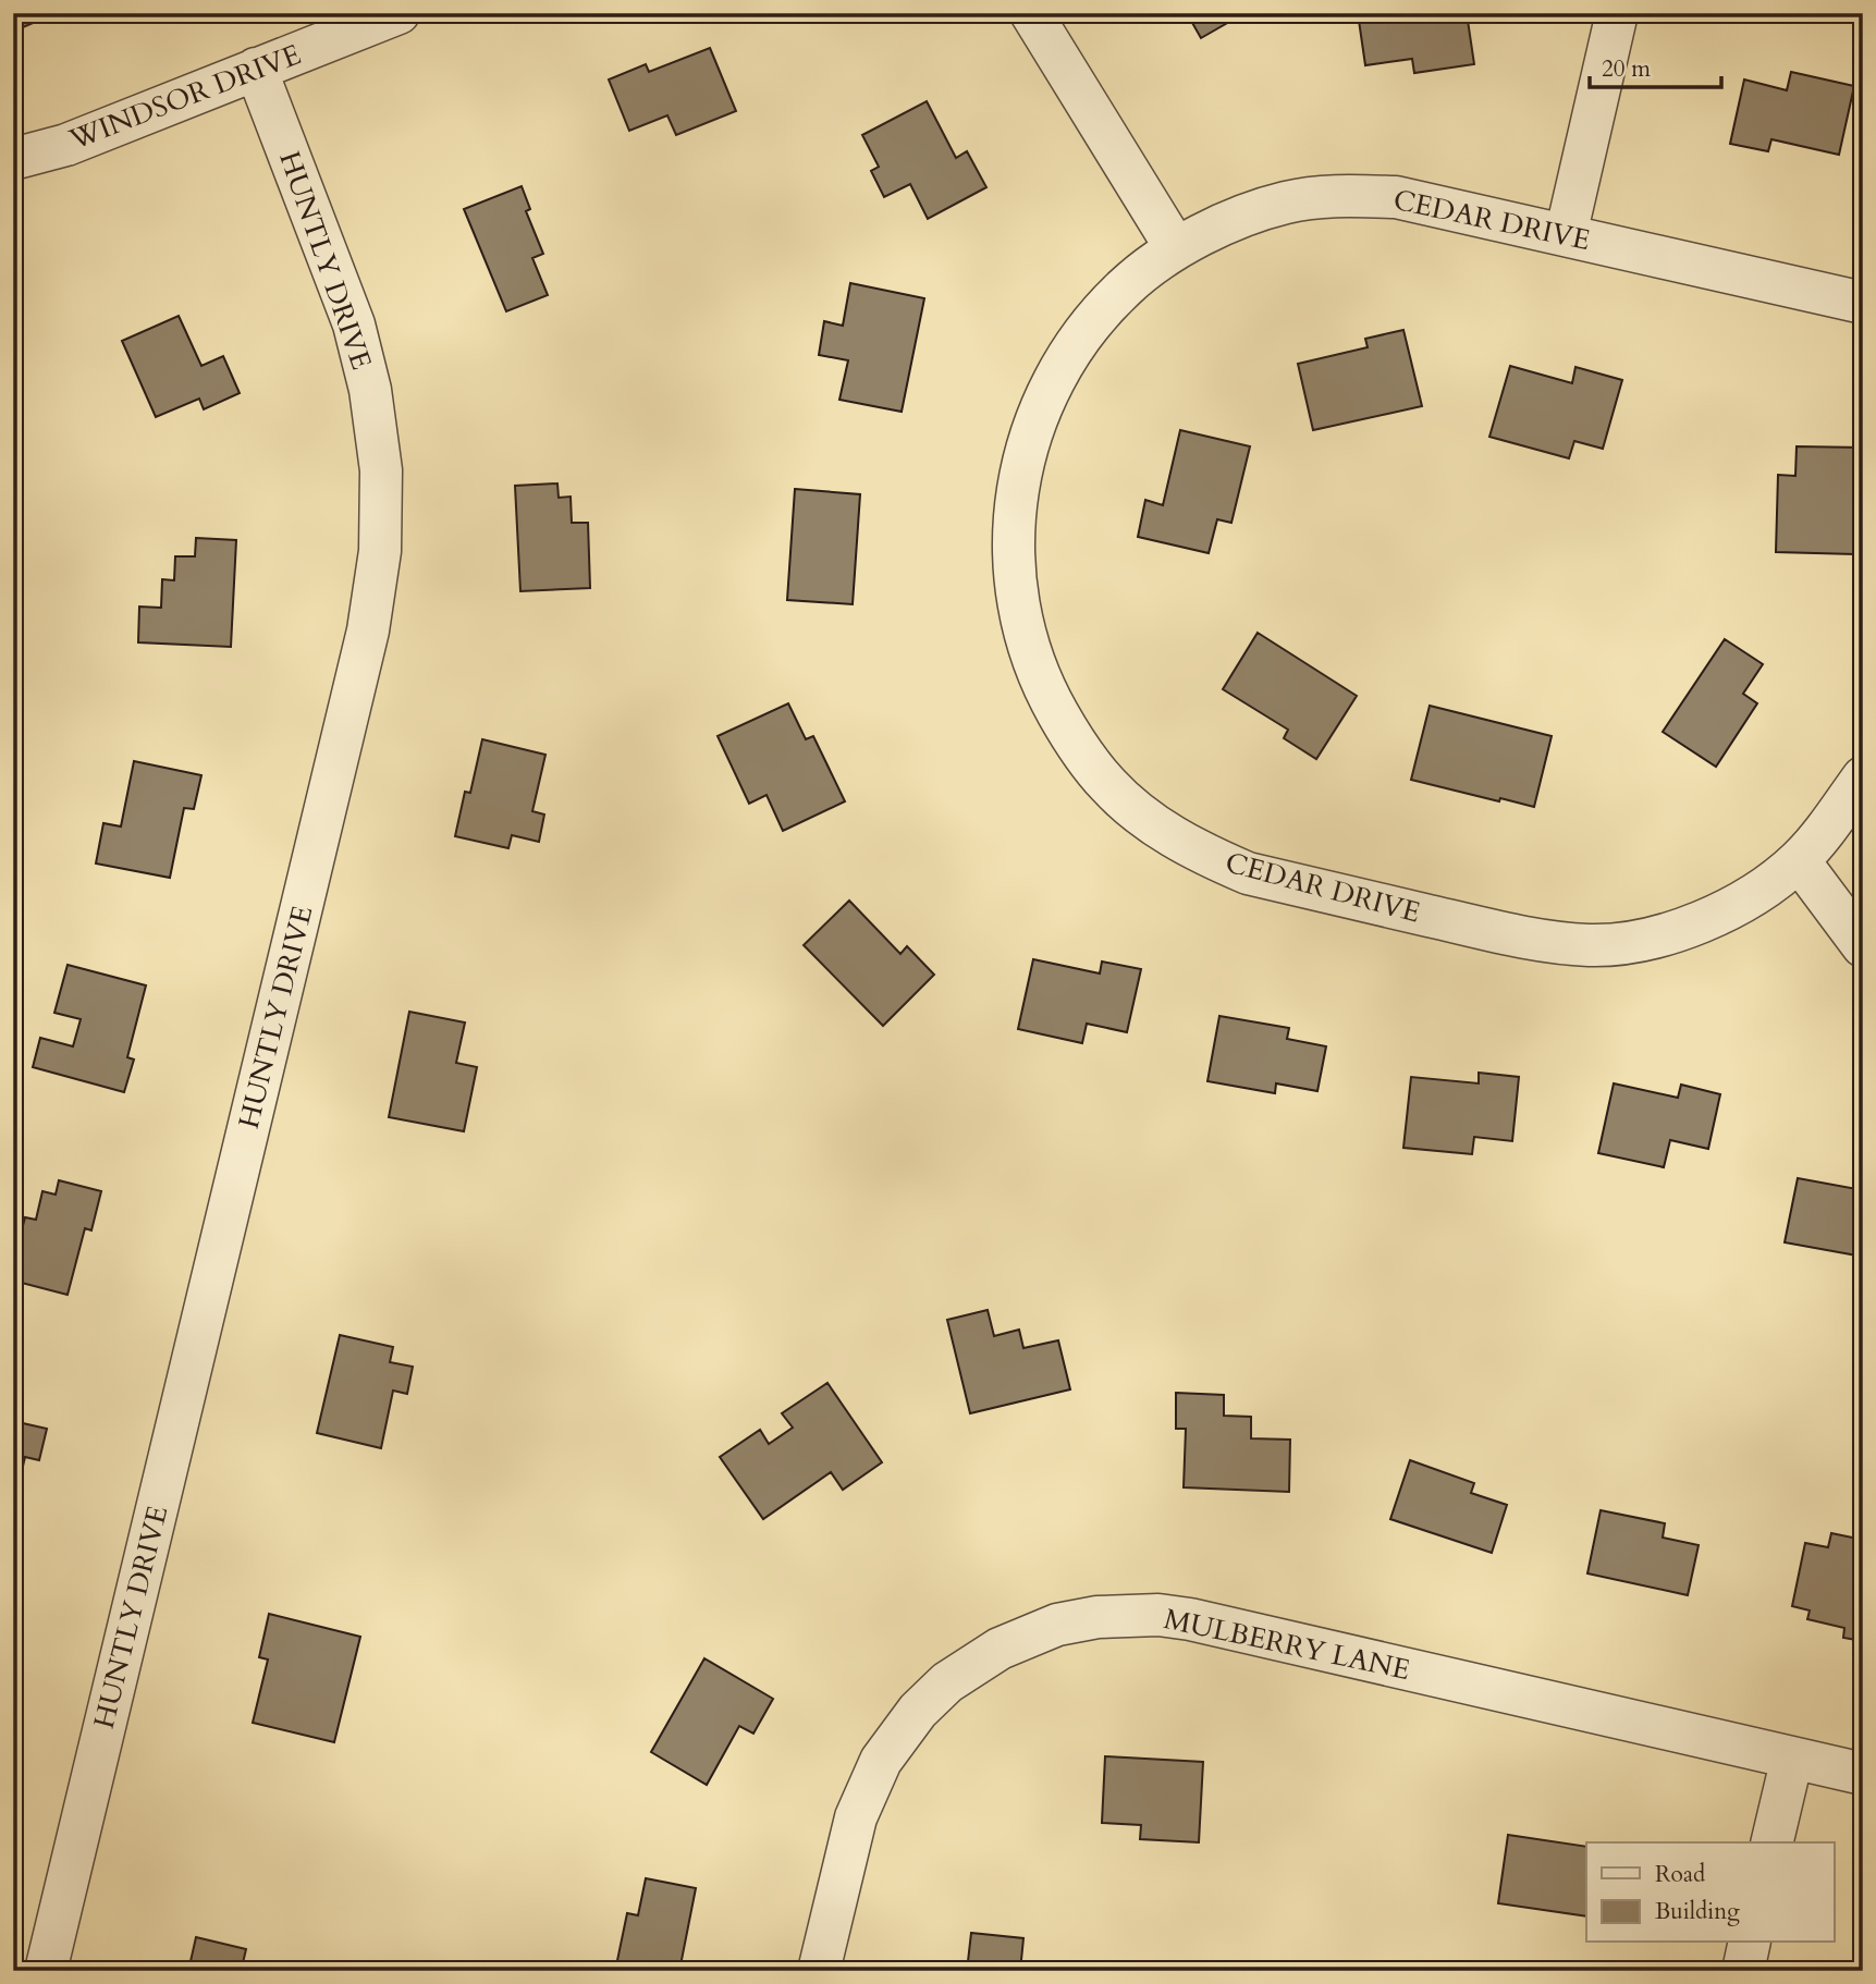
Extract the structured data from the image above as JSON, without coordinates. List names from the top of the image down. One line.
{"streets":{"street":["WINDSOR DRIVE","CEDAR DRIVE","HUNTLY DRIVE","MULBERRY LANE"]},"crossings":[["WINDSOR DRIVE","HUNTLY DRIVE"]],"legend":["Road","Building"],"scale_bar":"20 m"}
